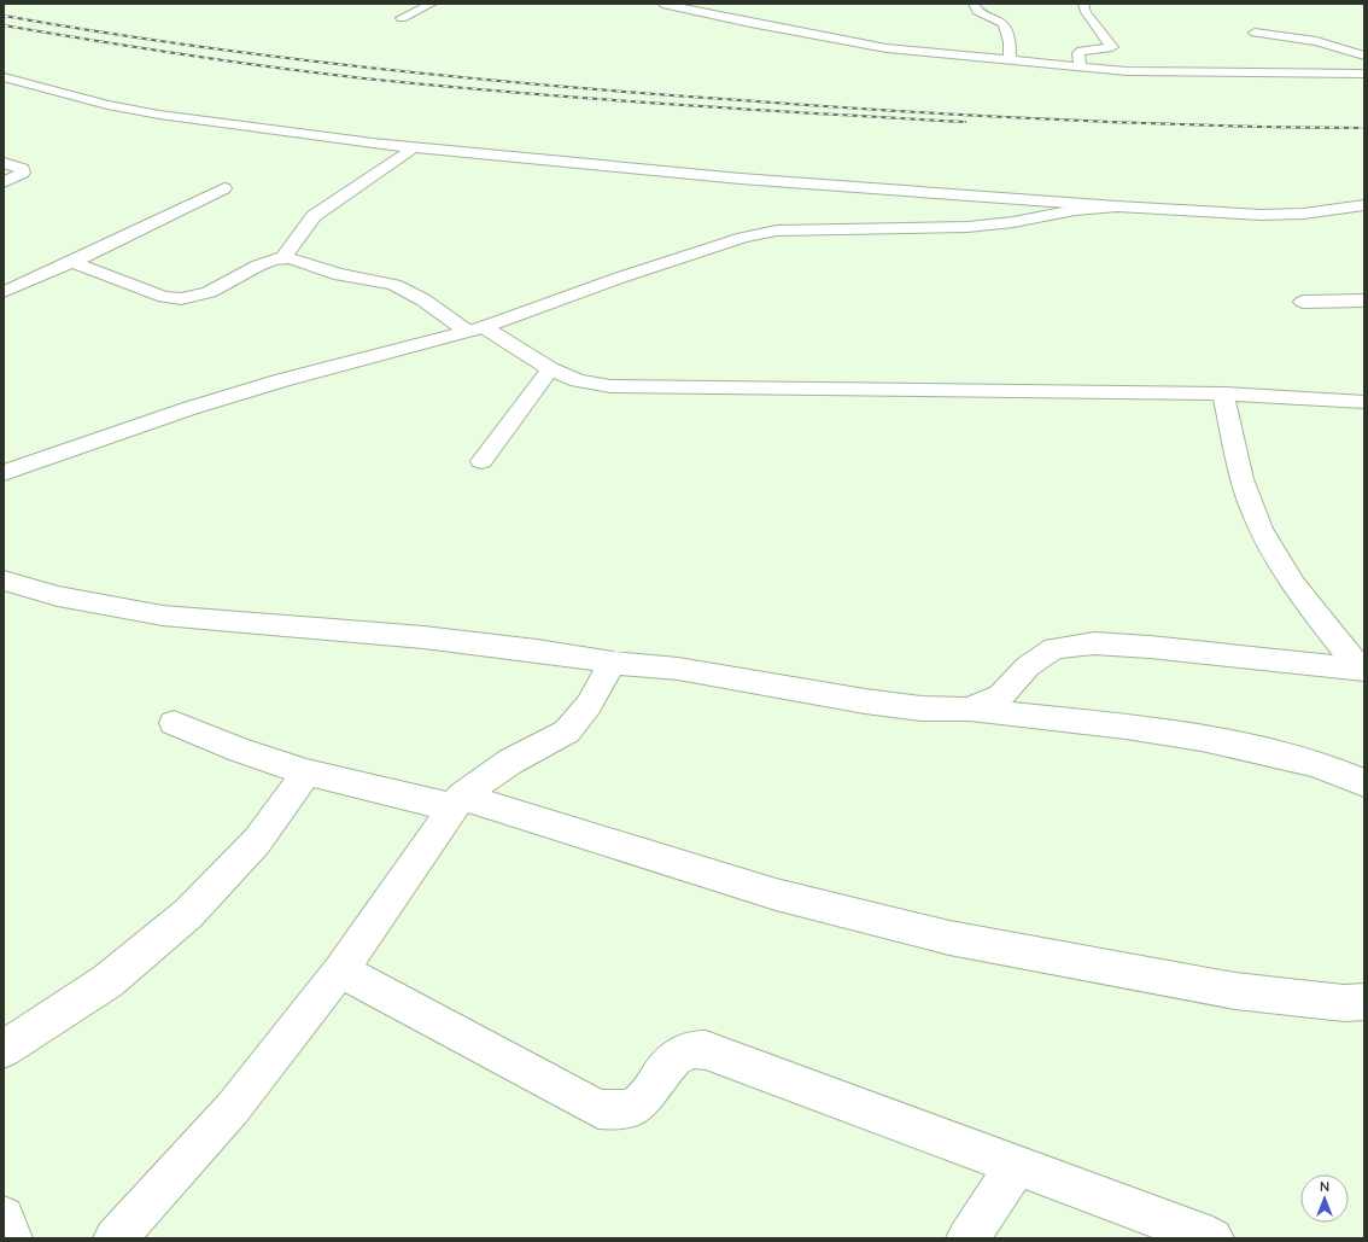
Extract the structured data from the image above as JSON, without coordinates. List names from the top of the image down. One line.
{"north":"top"}
